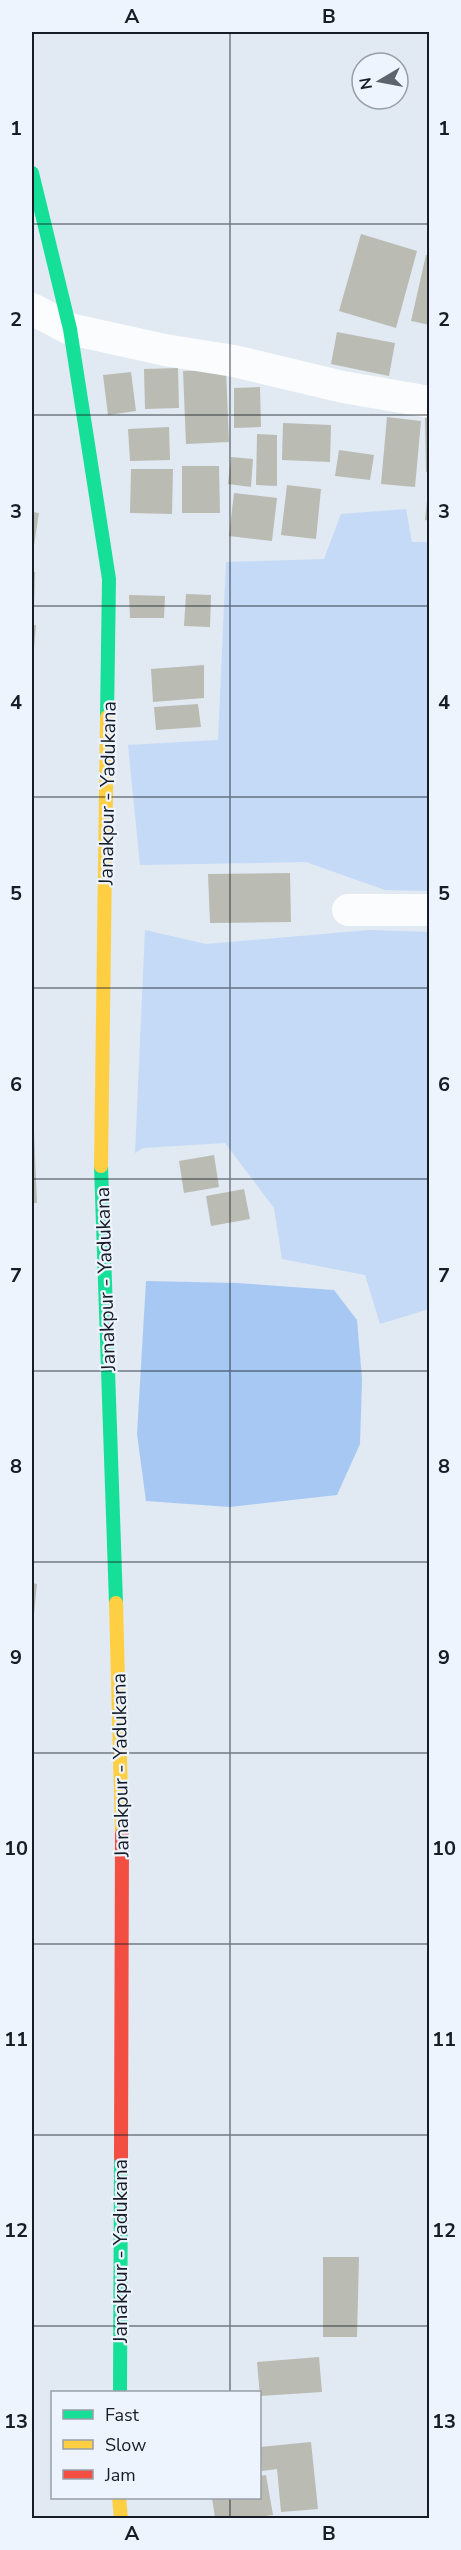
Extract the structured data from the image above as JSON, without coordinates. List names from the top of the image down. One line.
{"streets":{"street":["Janakpur - Yadukana"]},"legend":["Fast","Slow","Jam"],"north":"left","grid":{"columns":["A","B"],"rows":["1","2","3","4","5","6","7","8","9","10","11","12","13"]}}
